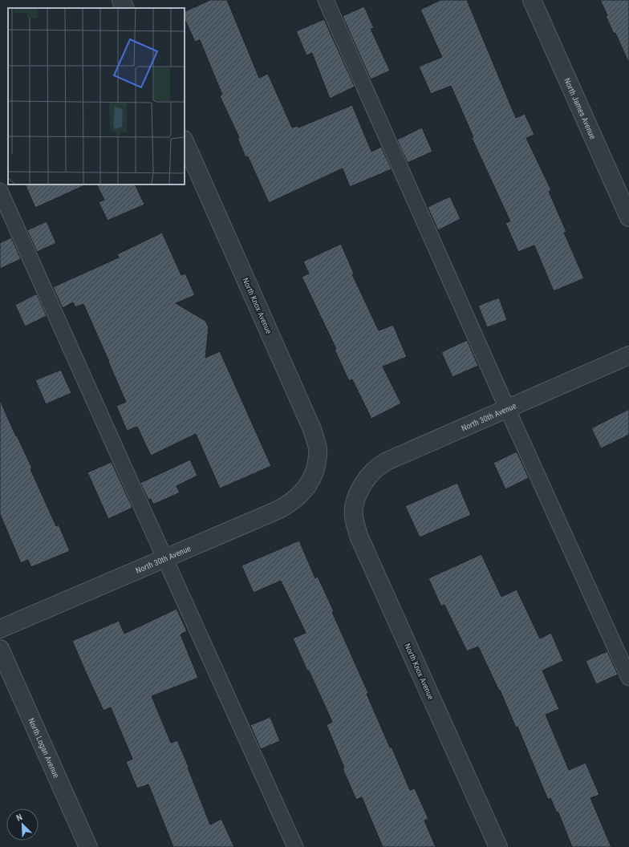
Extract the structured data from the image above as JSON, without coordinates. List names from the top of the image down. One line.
{"streets":{"street":["North James Avenue","North Knox Avenue","North 30th Avenue","North Logan Avenue"]},"crossings":[["North Knox Avenue","North 30th Avenue"]],"north":"top left"}
